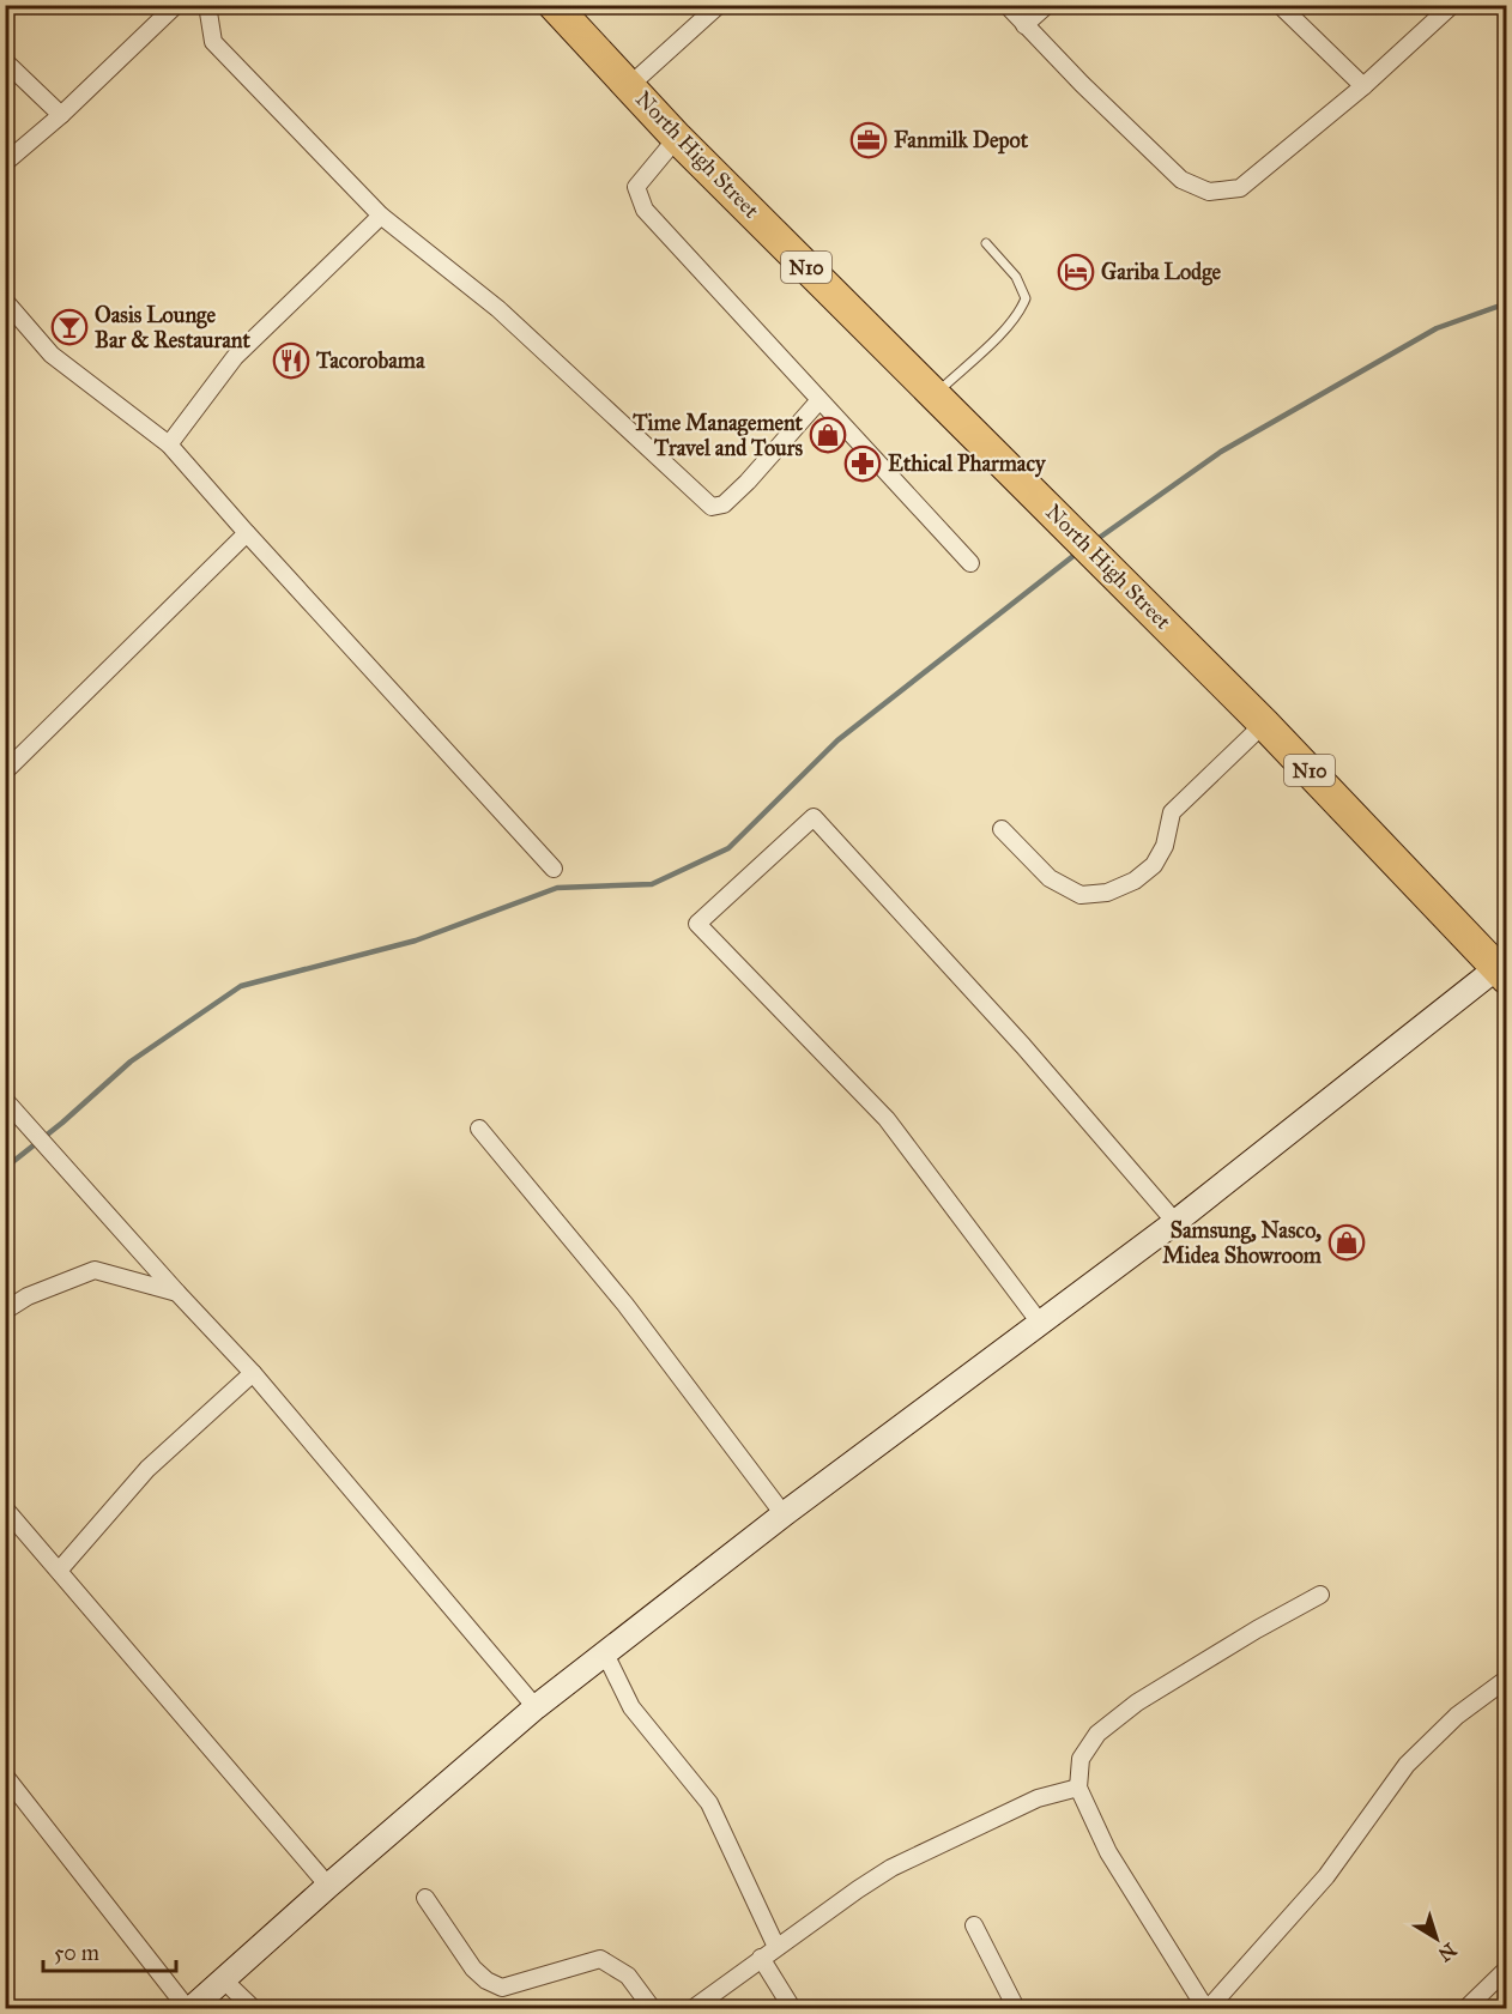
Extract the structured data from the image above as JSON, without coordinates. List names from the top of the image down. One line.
{"streets":{"highway":["North High Street","N10"]},"places":{"office":["Fanmilk Depot"],"hotel":["Gariba Lodge"],"bar":["Oasis Lounge Bar & Restaurant"],"restaurant":["Tacorobama"],"shop":["Time Management Travel and Tours","Samsung, Nasco, Midea Showroom"],"pharmacy":["Ethical Pharmacy"]},"scale_bar":"50 m","north":"bottom right"}
